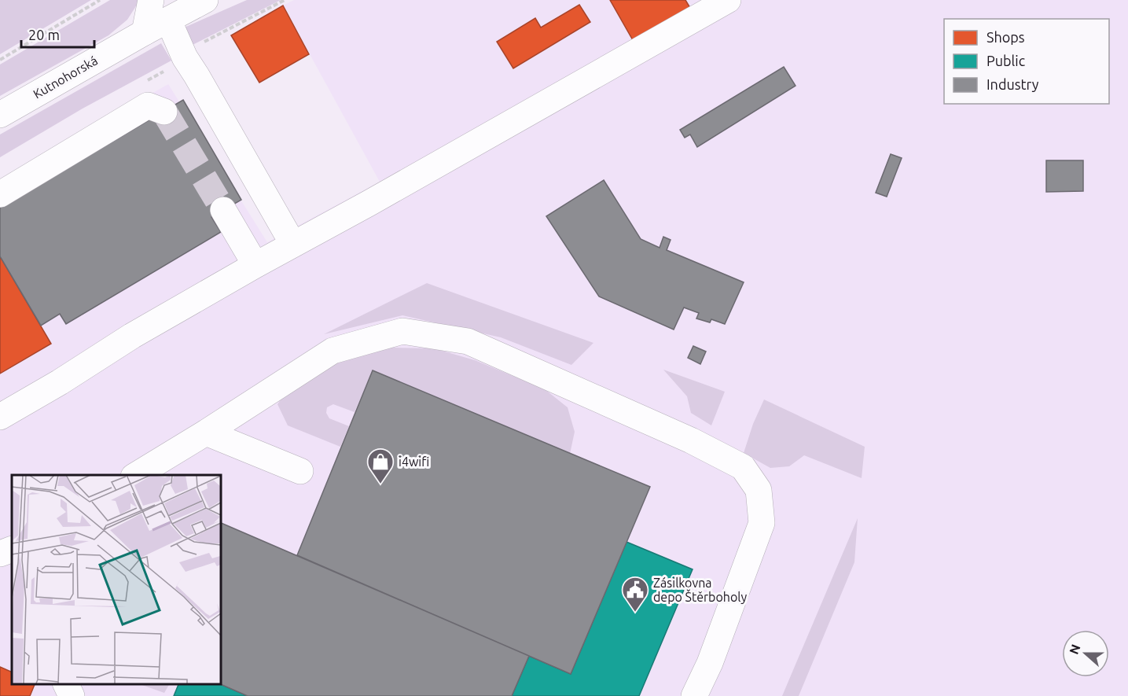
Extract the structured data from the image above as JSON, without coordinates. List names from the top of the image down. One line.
{"streets":{"main road":["Kutnohorská"]},"places":{"shop":["i4wifi"],"public building":["Zásilkovna depo Štěrboholy"]},"legend":["Shops","Public","Industry"],"scale_bar":"20 m","north":"left"}
